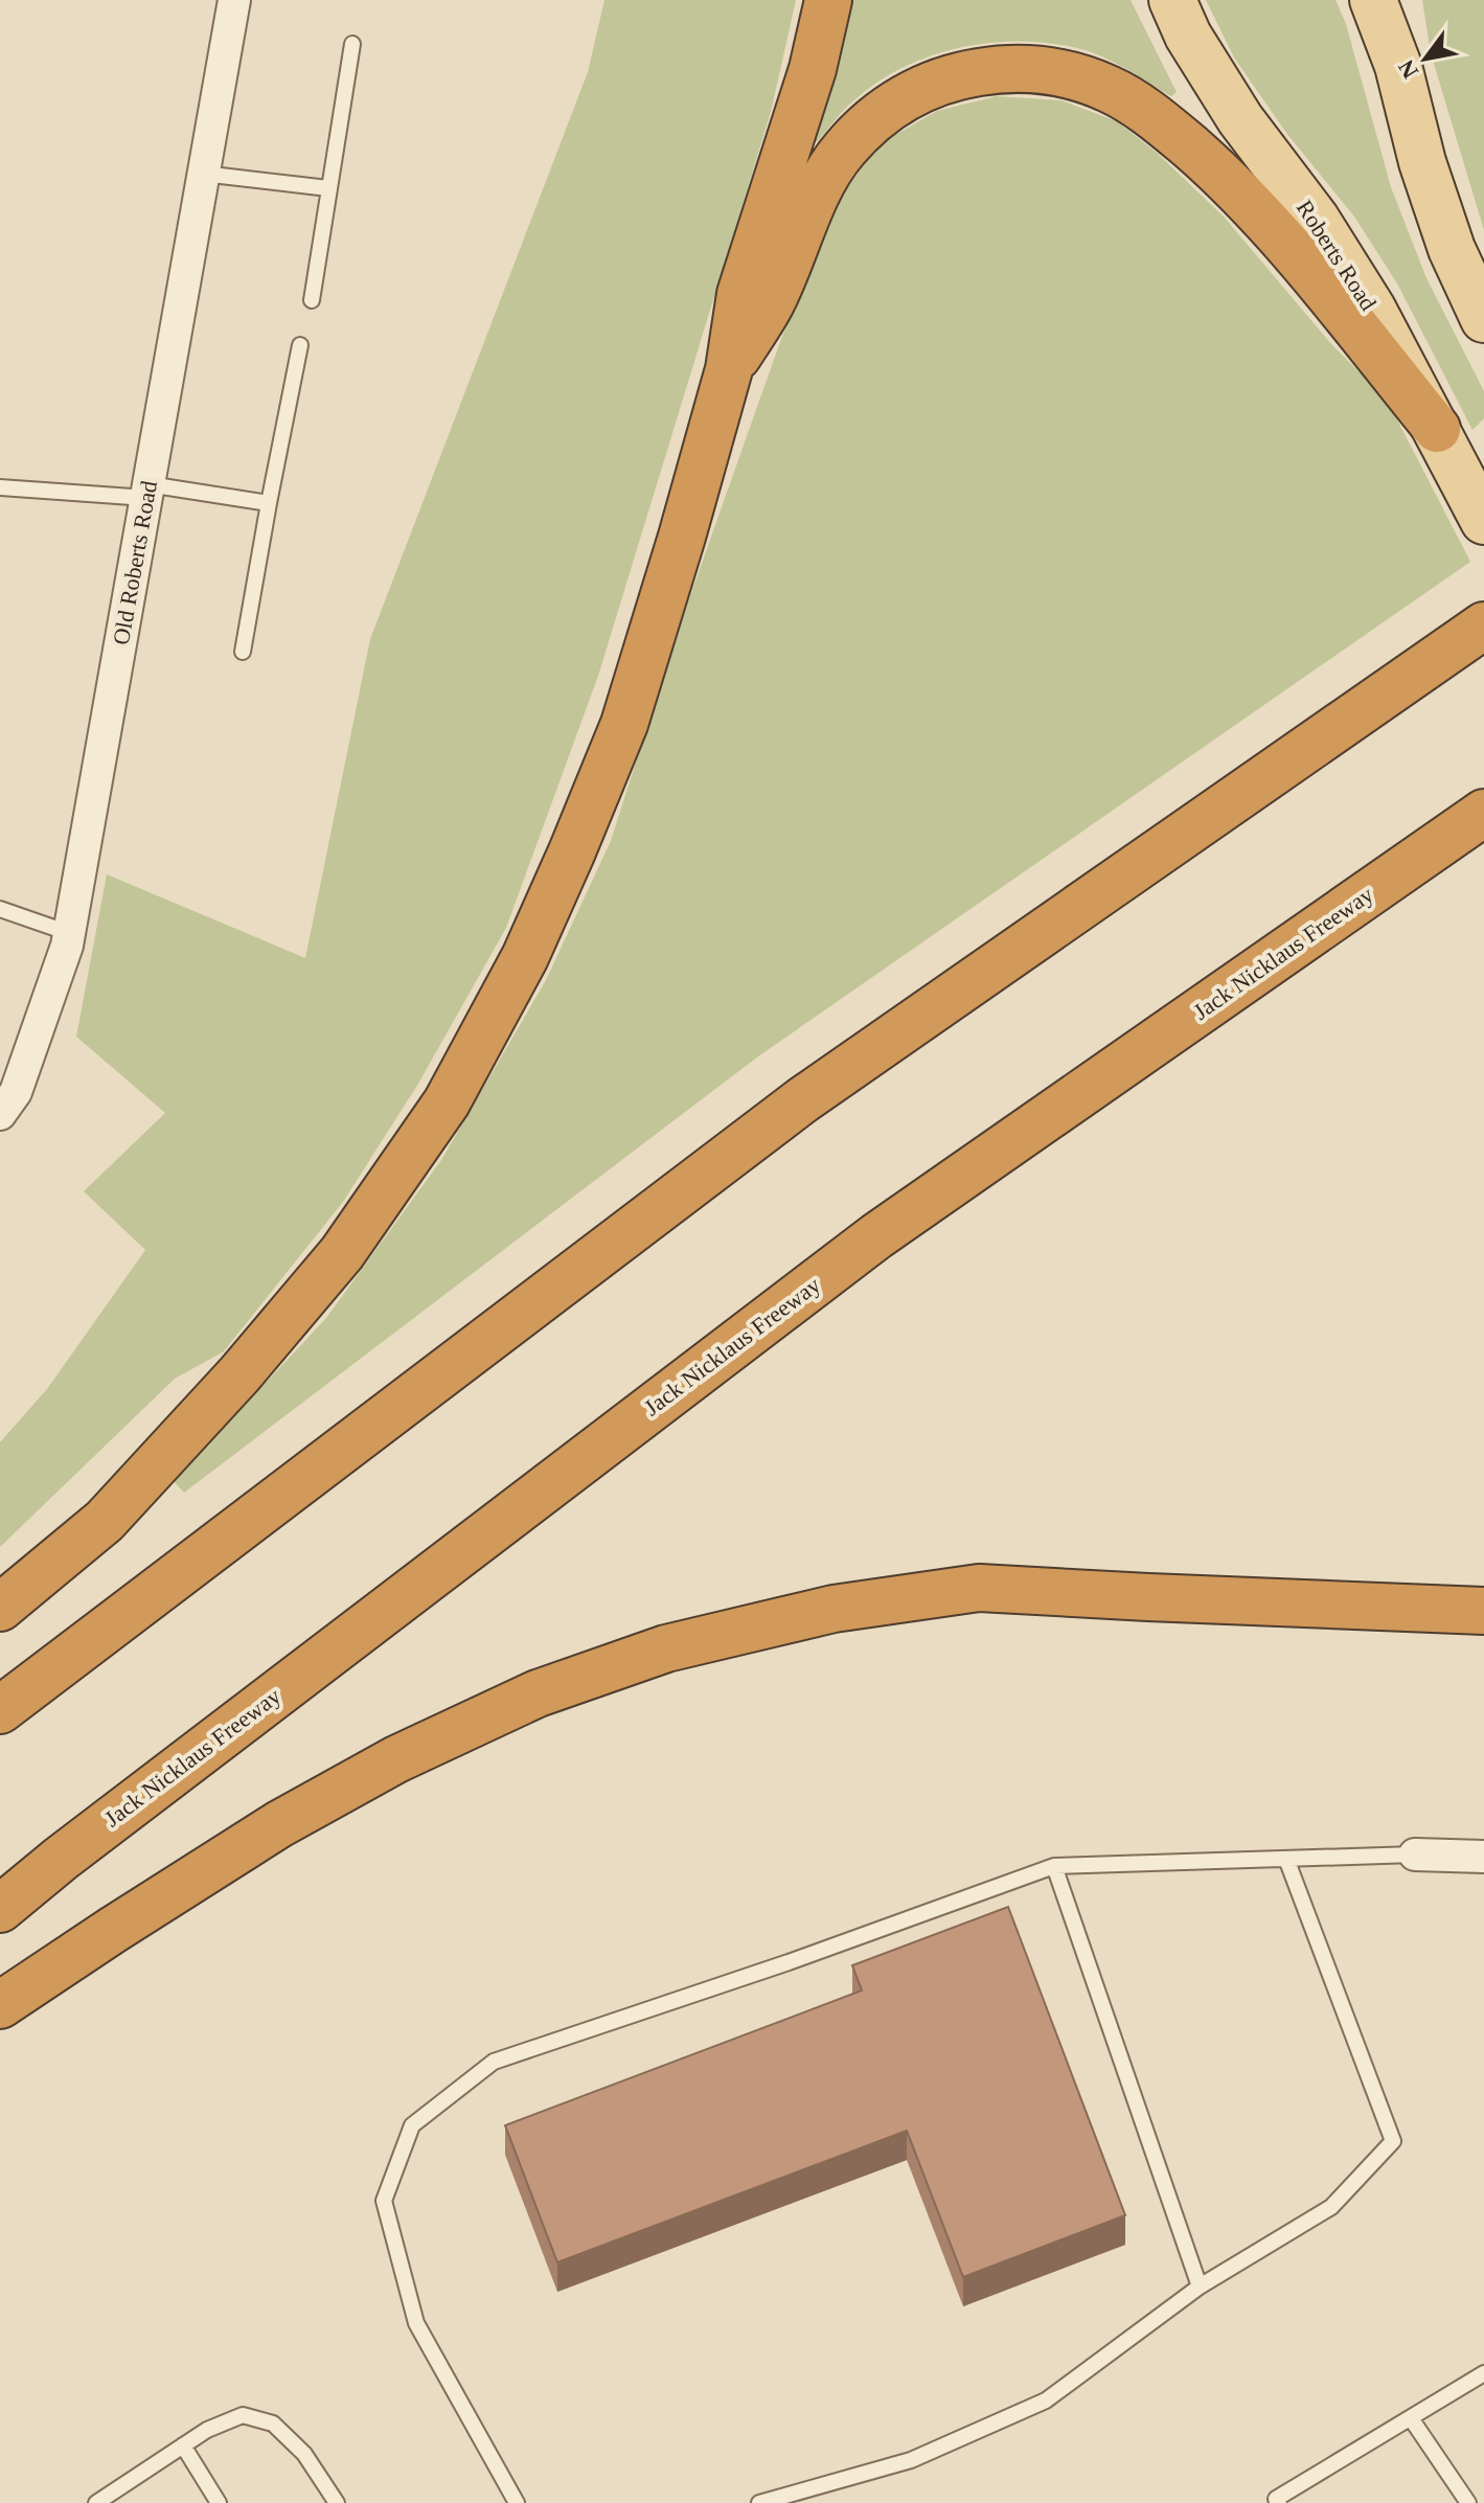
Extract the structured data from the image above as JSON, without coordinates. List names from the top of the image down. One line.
{"streets":{"highway":["Jack Nicklaus Freeway"],"main road":["Roberts Road"],"street":["Old Roberts Road"]},"north":"bottom left"}
